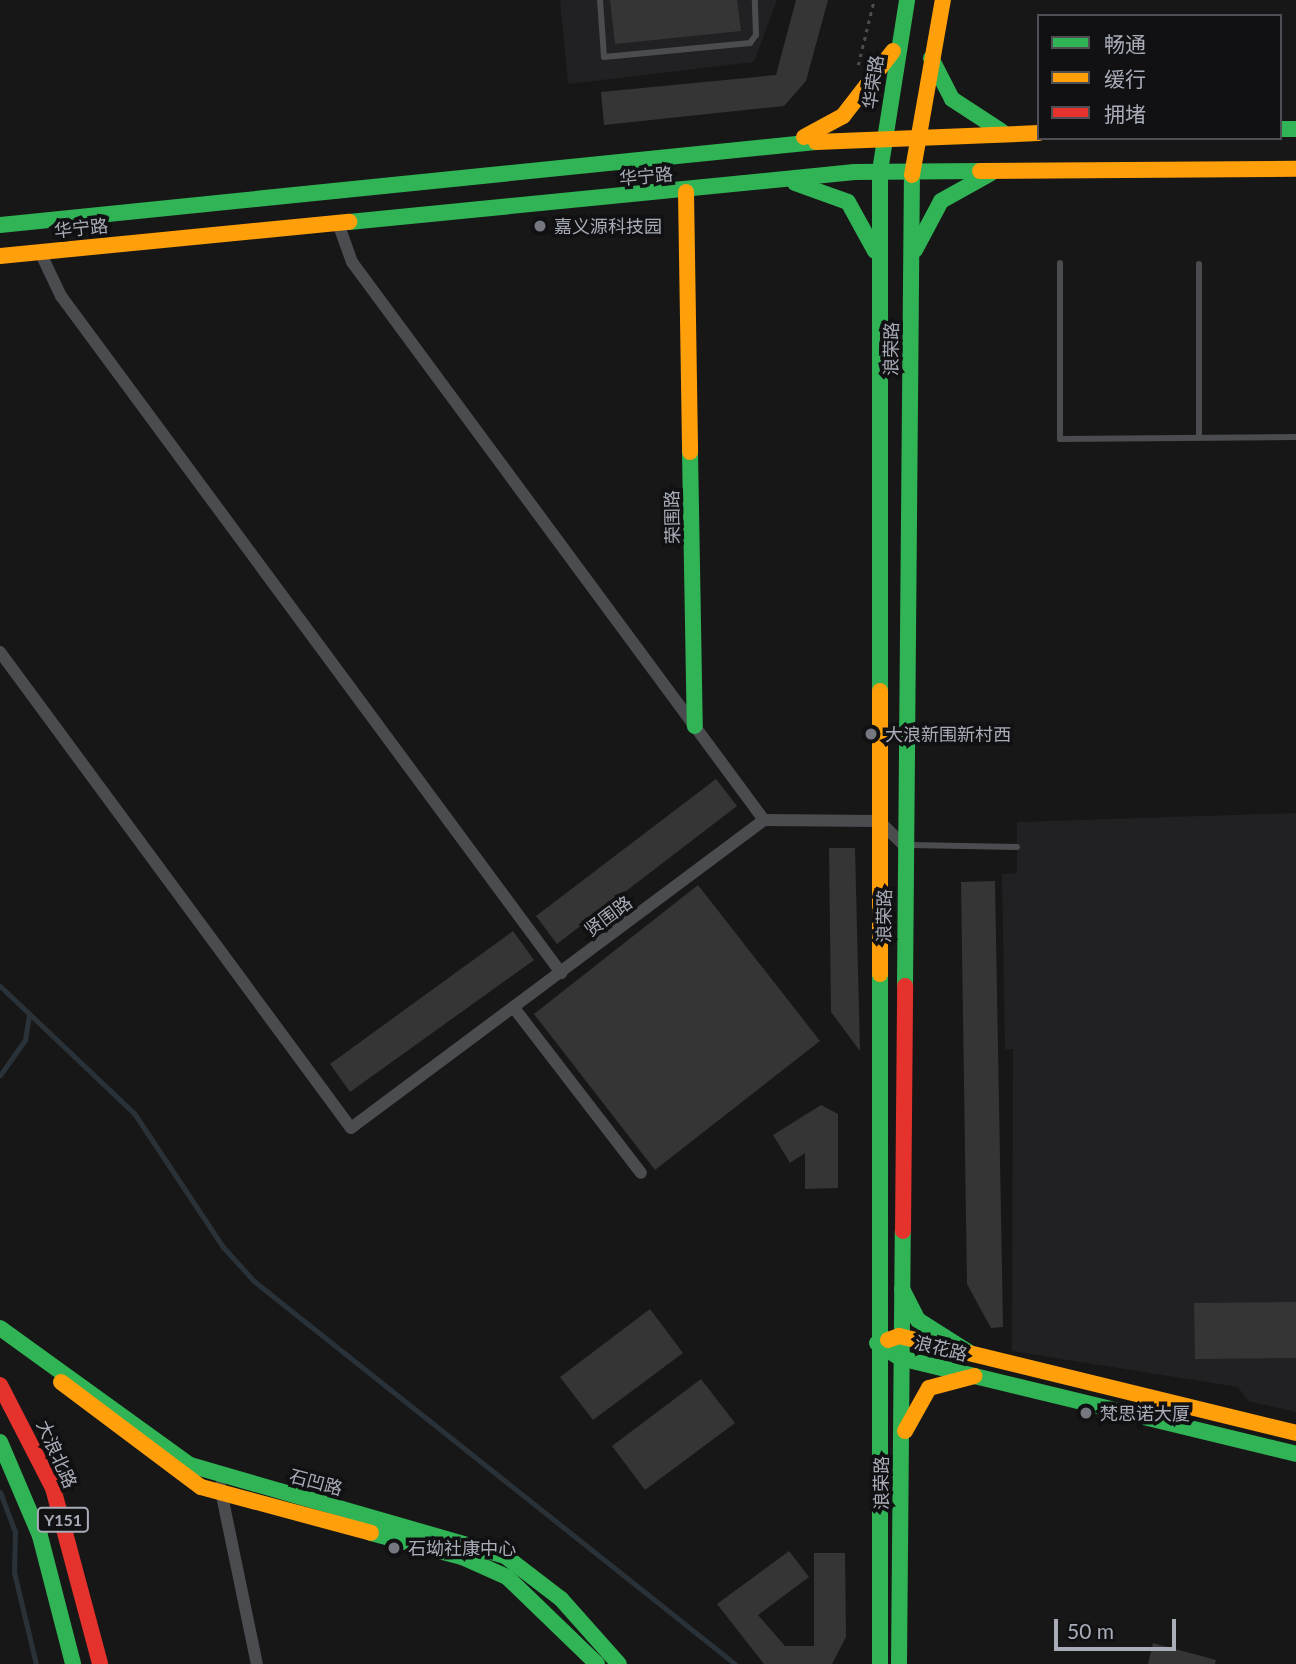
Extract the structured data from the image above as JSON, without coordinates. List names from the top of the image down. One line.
{"streets":{"main road":["华荣路","华宁路","浪荣路","荣围路","浪花路","大浪北路","石凹路","Y151"],"street":["贤围路"]},"crossings":[["华荣路","华宁路"],["华荣路","浪荣路"],["华宁路","浪荣路"],["华宁路","荣围路"],["浪荣路","浪花路"]],"places":["嘉义源科技园","大浪新围新村西","梵思诺大厦","石坳社康中心"],"legend":["畅通","缓行","拥堵"],"scale_bar":"50 m"}
